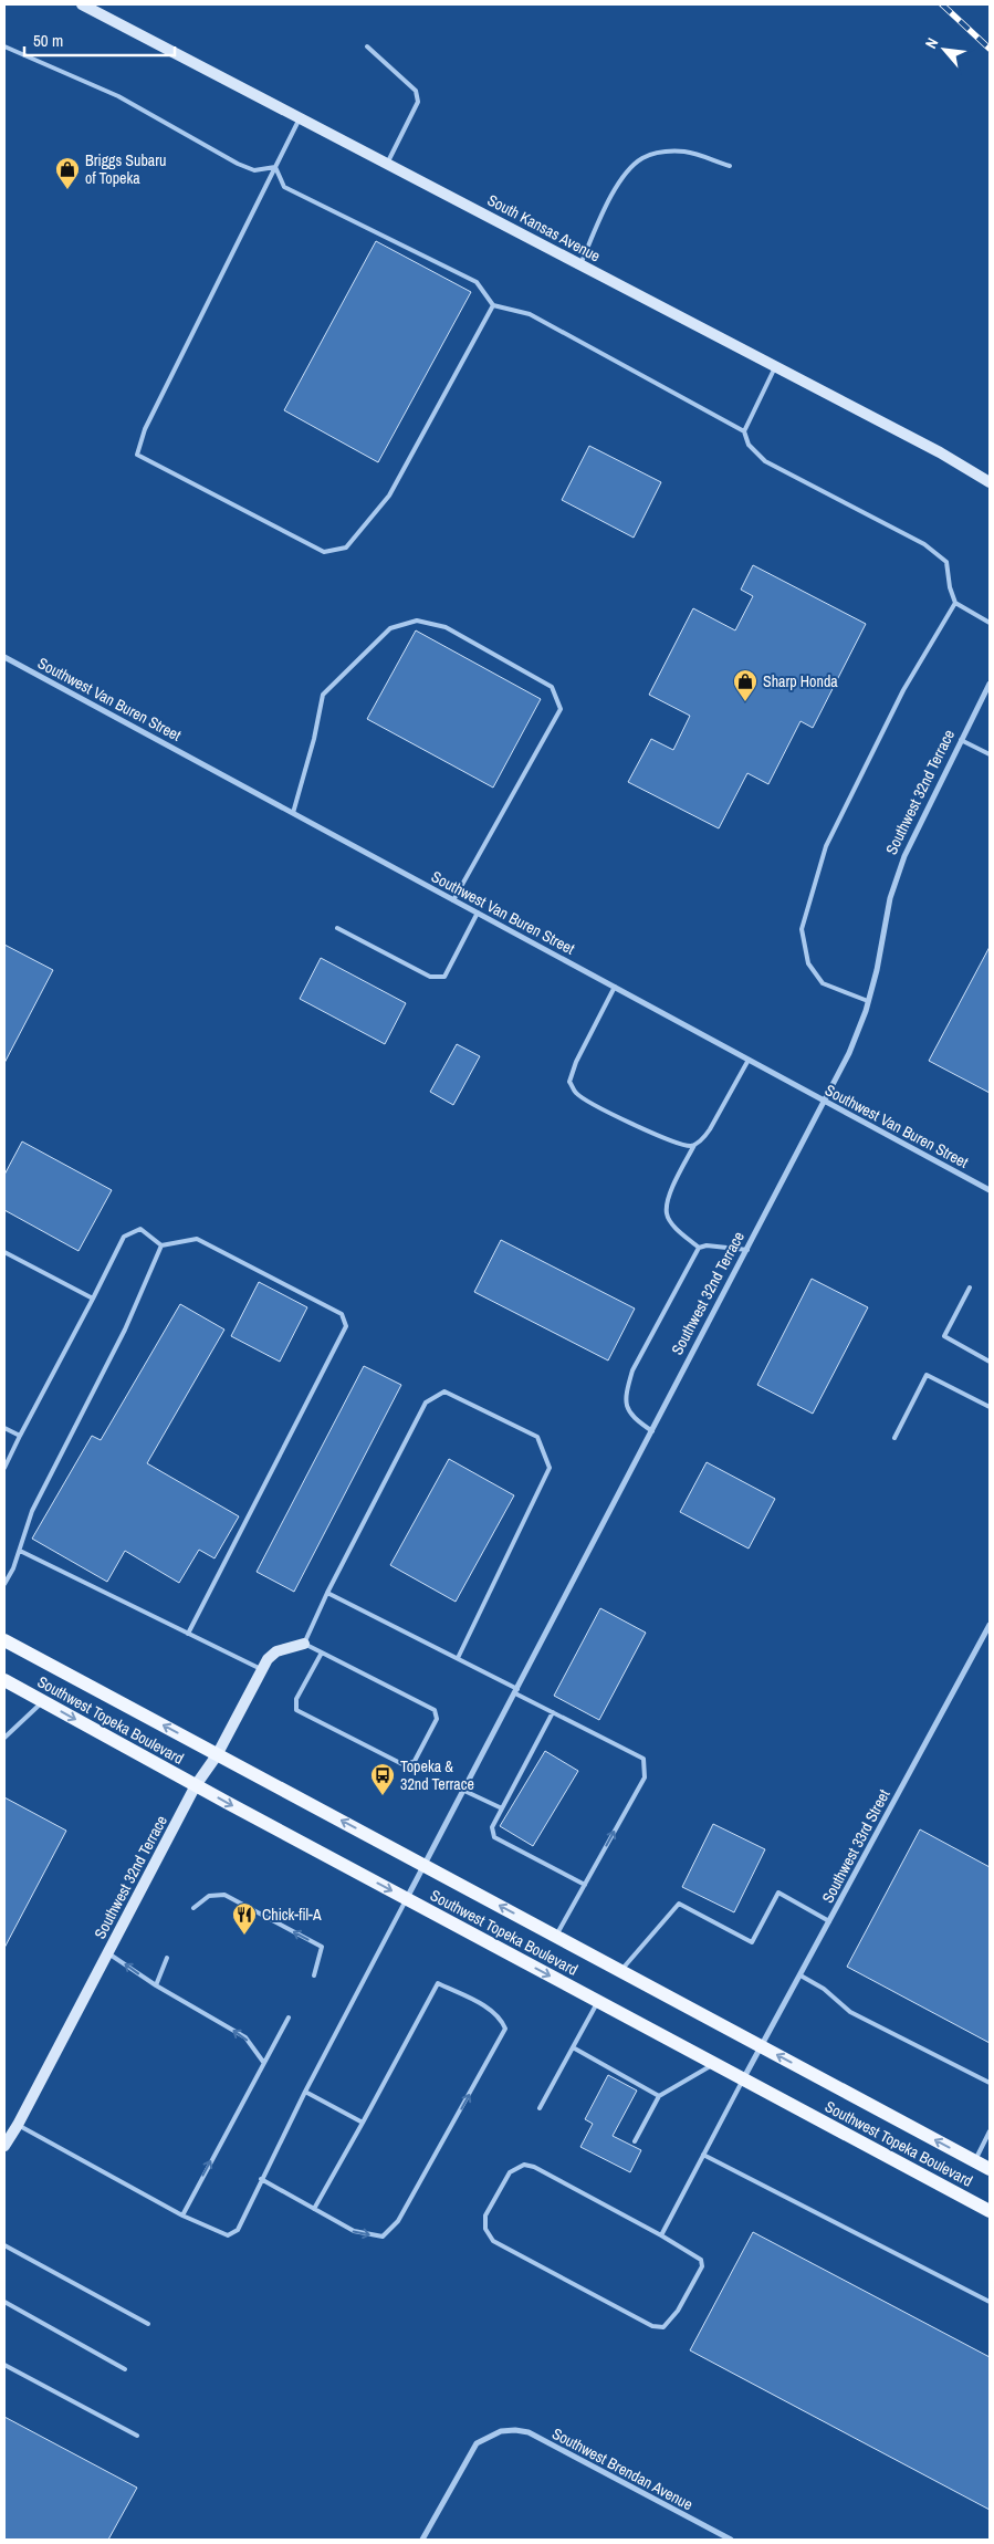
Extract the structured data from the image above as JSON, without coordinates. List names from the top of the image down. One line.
{"streets":{"main road":["South Kansas Avenue","Southwest 32nd Terrace","Southwest Topeka Boulevard"],"street":["Southwest Van Buren Street","Southwest 33rd Street","Southwest Brendan Avenue"]},"crossings":[["Southwest Van Buren Street","Southwest 32nd Terrace"],["Southwest 32nd Terrace","Southwest Topeka Boulevard"],["Southwest Topeka Boulevard","Southwest 33rd Street"]],"places":{"shop":["Briggs Subaru of Topeka","Sharp Honda"],"bus stop":["Topeka & 32nd Terrace"],"restaurant":["Chick-fil-A"]},"scale_bar":"50 m","north":"top left"}
